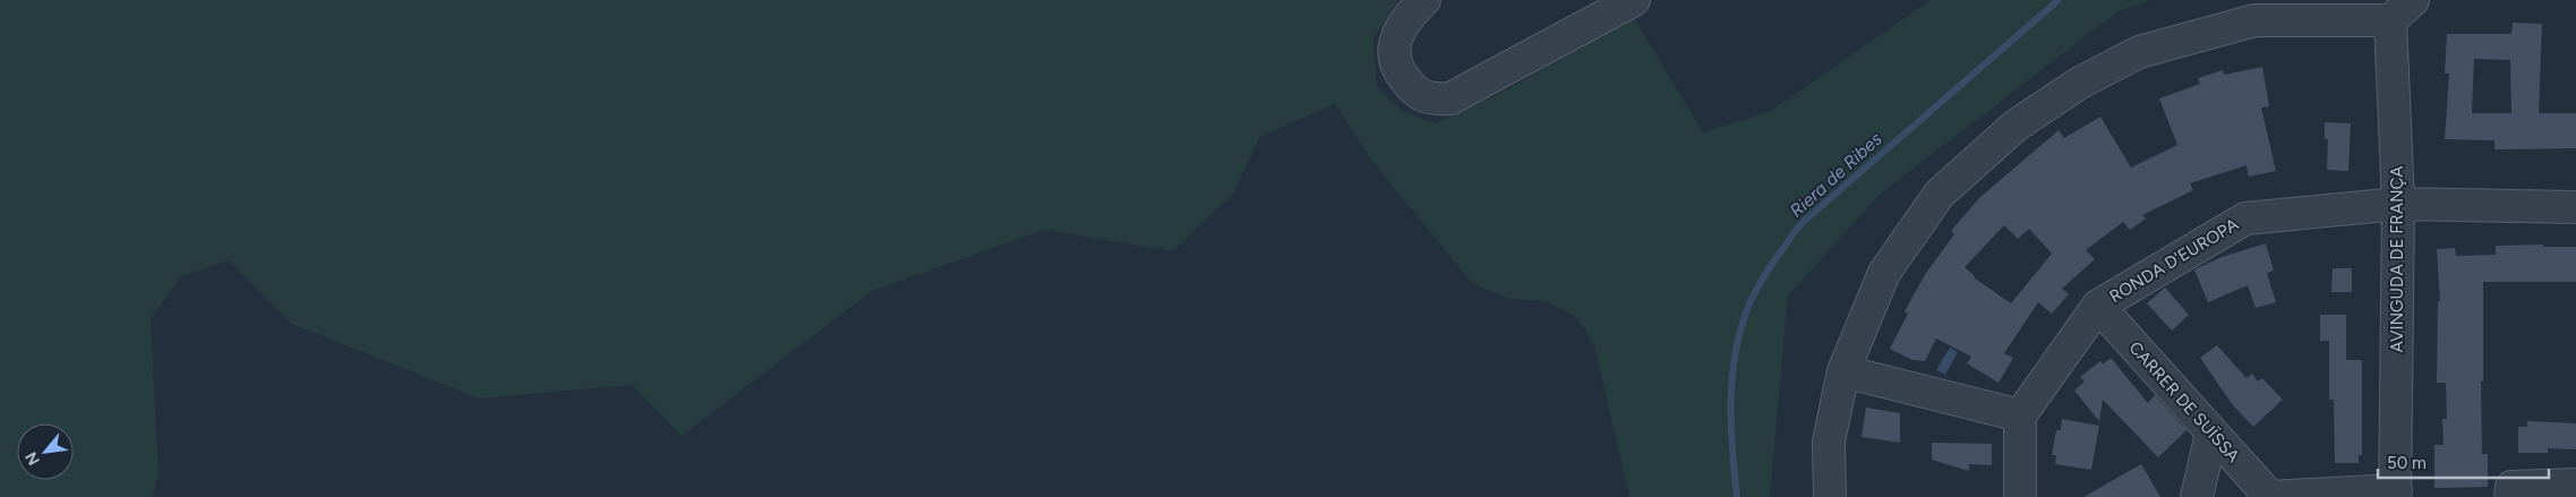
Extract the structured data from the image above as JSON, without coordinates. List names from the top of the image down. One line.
{"streets":{"street":["AVINGUDA DE FRANÇA","RONDA D'EUROPA","CARRER DE SUÏSSA"]},"crossings":[["AVINGUDA DE FRANÇA","RONDA D'EUROPA"],["RONDA D'EUROPA","CARRER DE SUÏSSA"]],"water":["Riera de Ribes"],"scale_bar":"50 m","north":"bottom left"}
